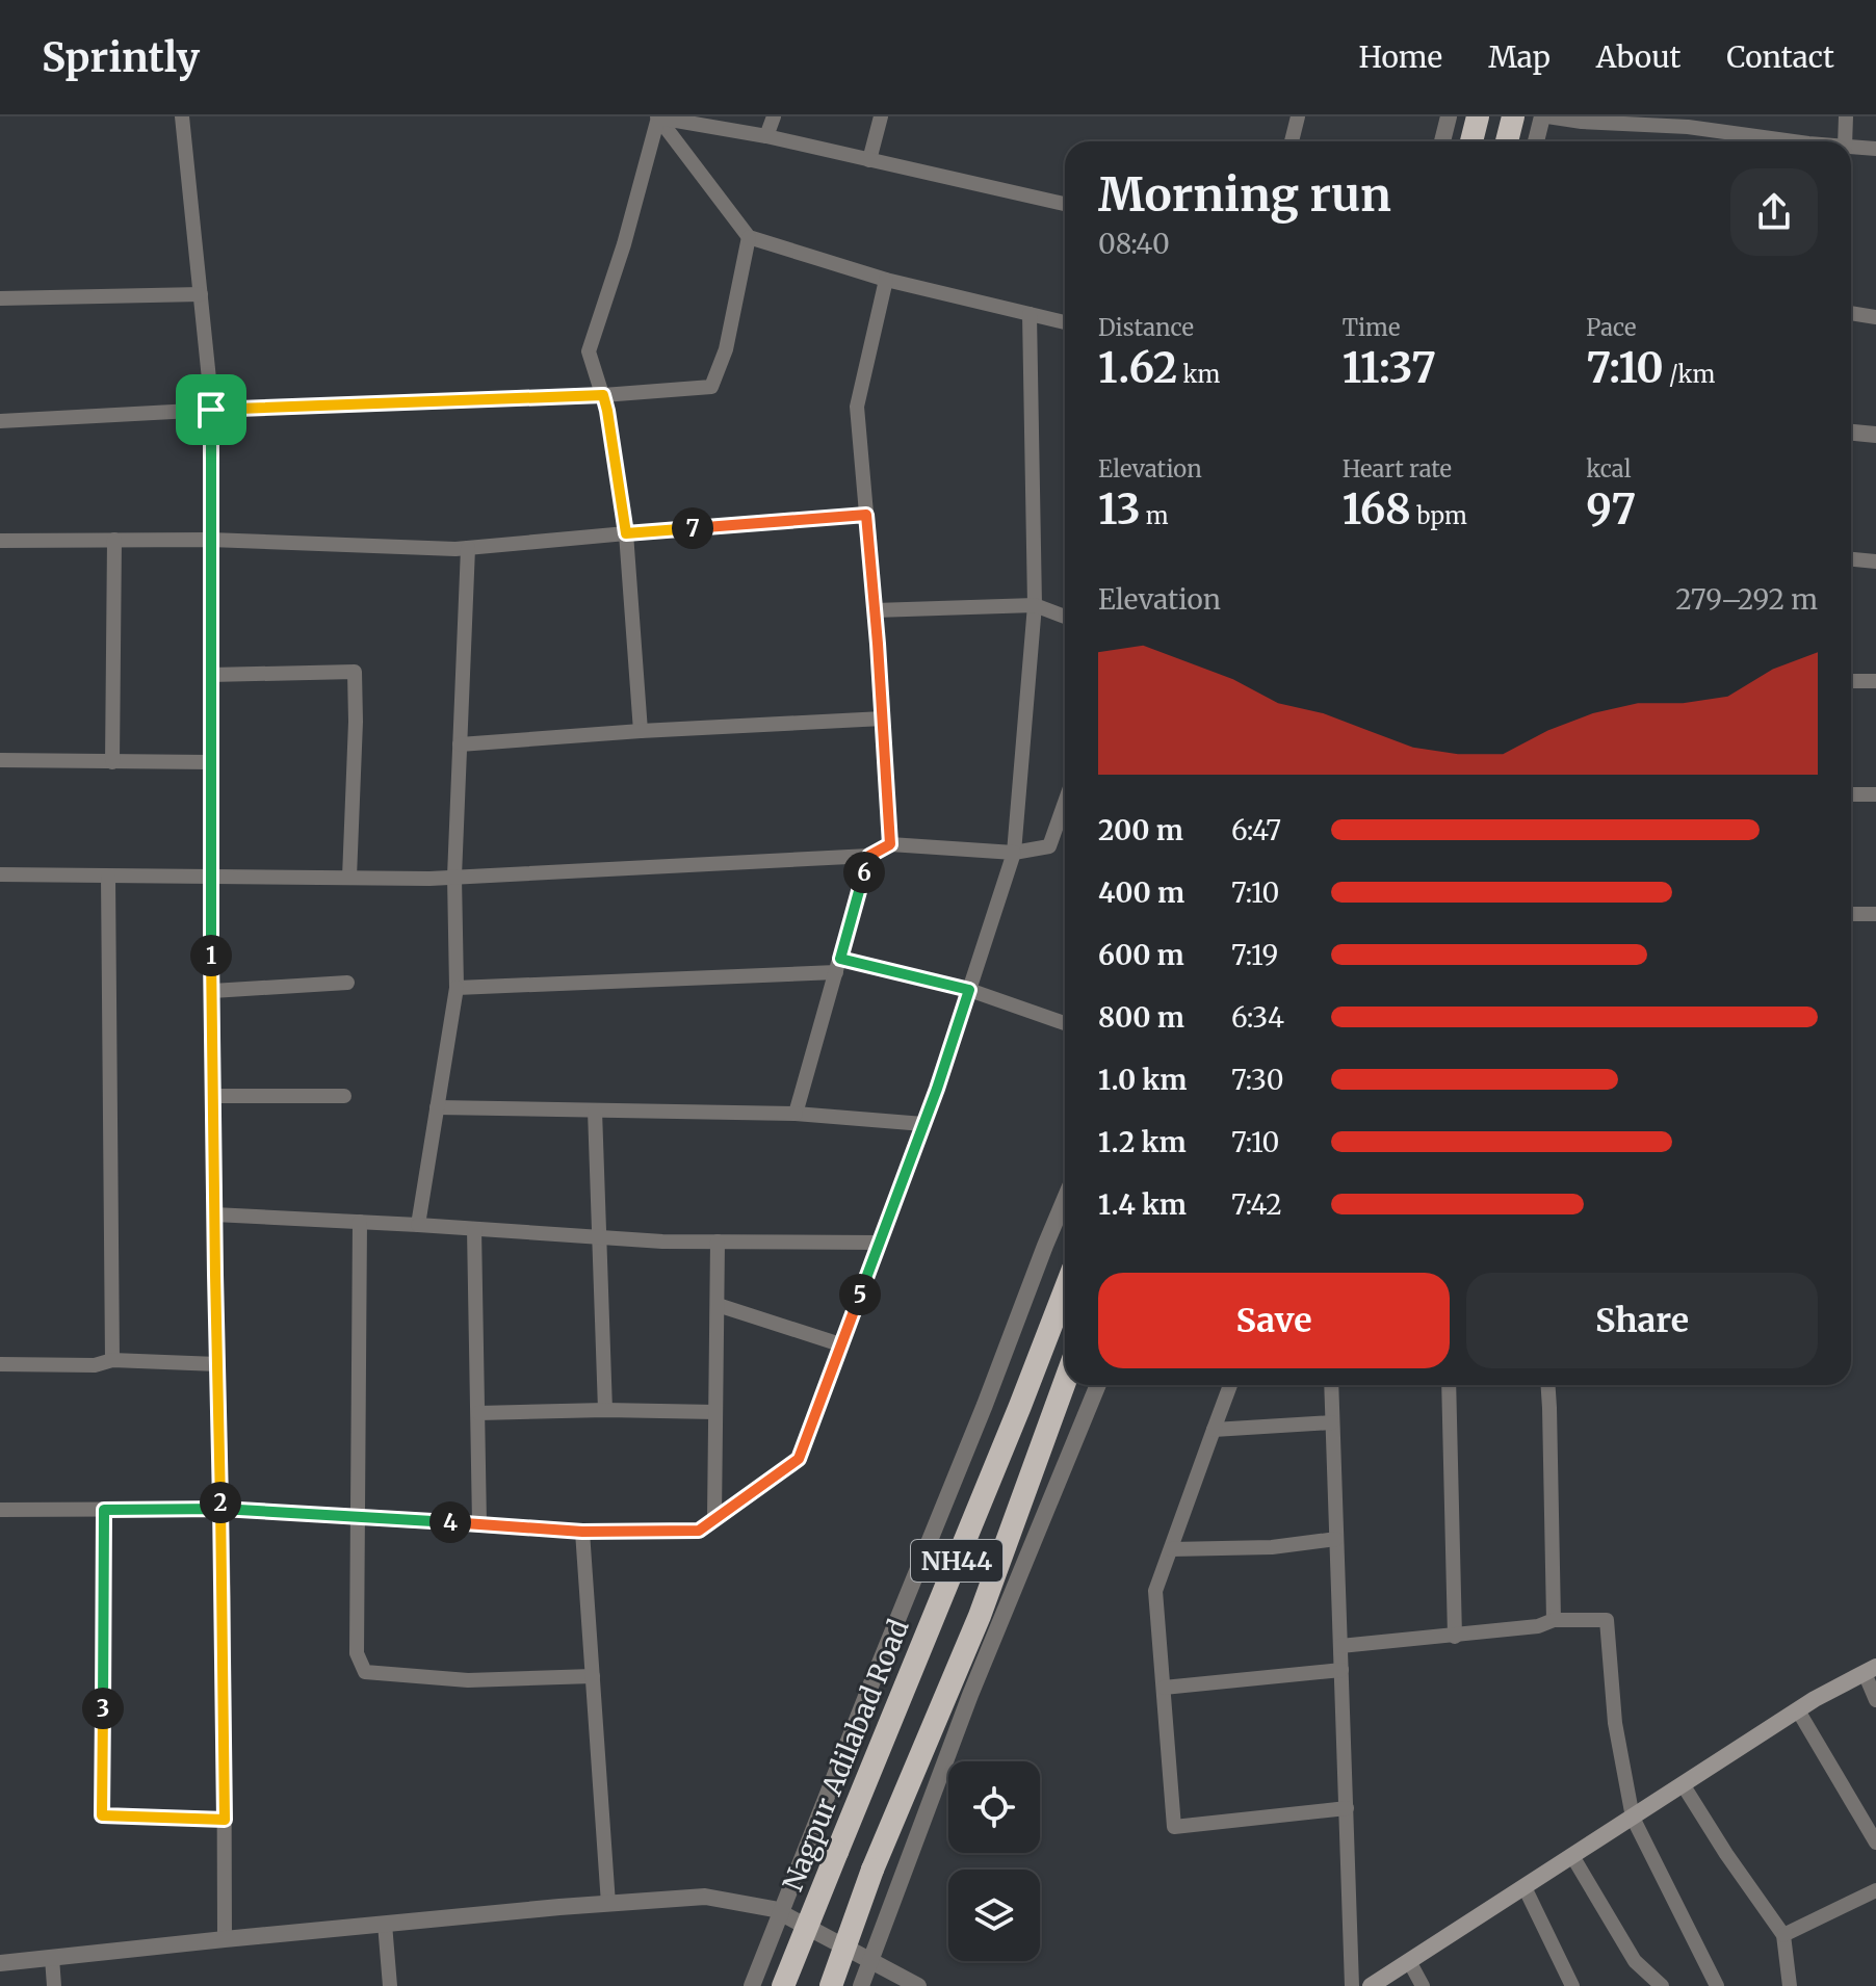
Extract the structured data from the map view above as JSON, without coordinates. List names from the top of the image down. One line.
{"streets":{"highway":["NH44","Nagpur Adilabad Road"]},"page":{"header":"Sprintly","nav":["Home","Map","About","Contact"],"heading":["Morning run","08:40"],"stats":[["Distance","1.62 km"],["Time","11:37"],["Pace","7:10 /km"],["Elevation","13 m"],["Heart rate","168 bpm"],["kcal","97"]],"pins":["7","6","1","5","2","4","3"],"chart":["Elevation","279–292 m"],"list":[{"name":"200 m","note":"6:47"},{"name":"400 m","note":"7:10"},{"name":"600 m","note":"7:19"},{"name":"800 m","note":"6:34"},{"name":"1.0 km","note":"7:30"},{"name":"1.2 km","note":"7:10"},{"name":"1.4 km","note":"7:42"}],"buttons":["Save","Share"]}}
